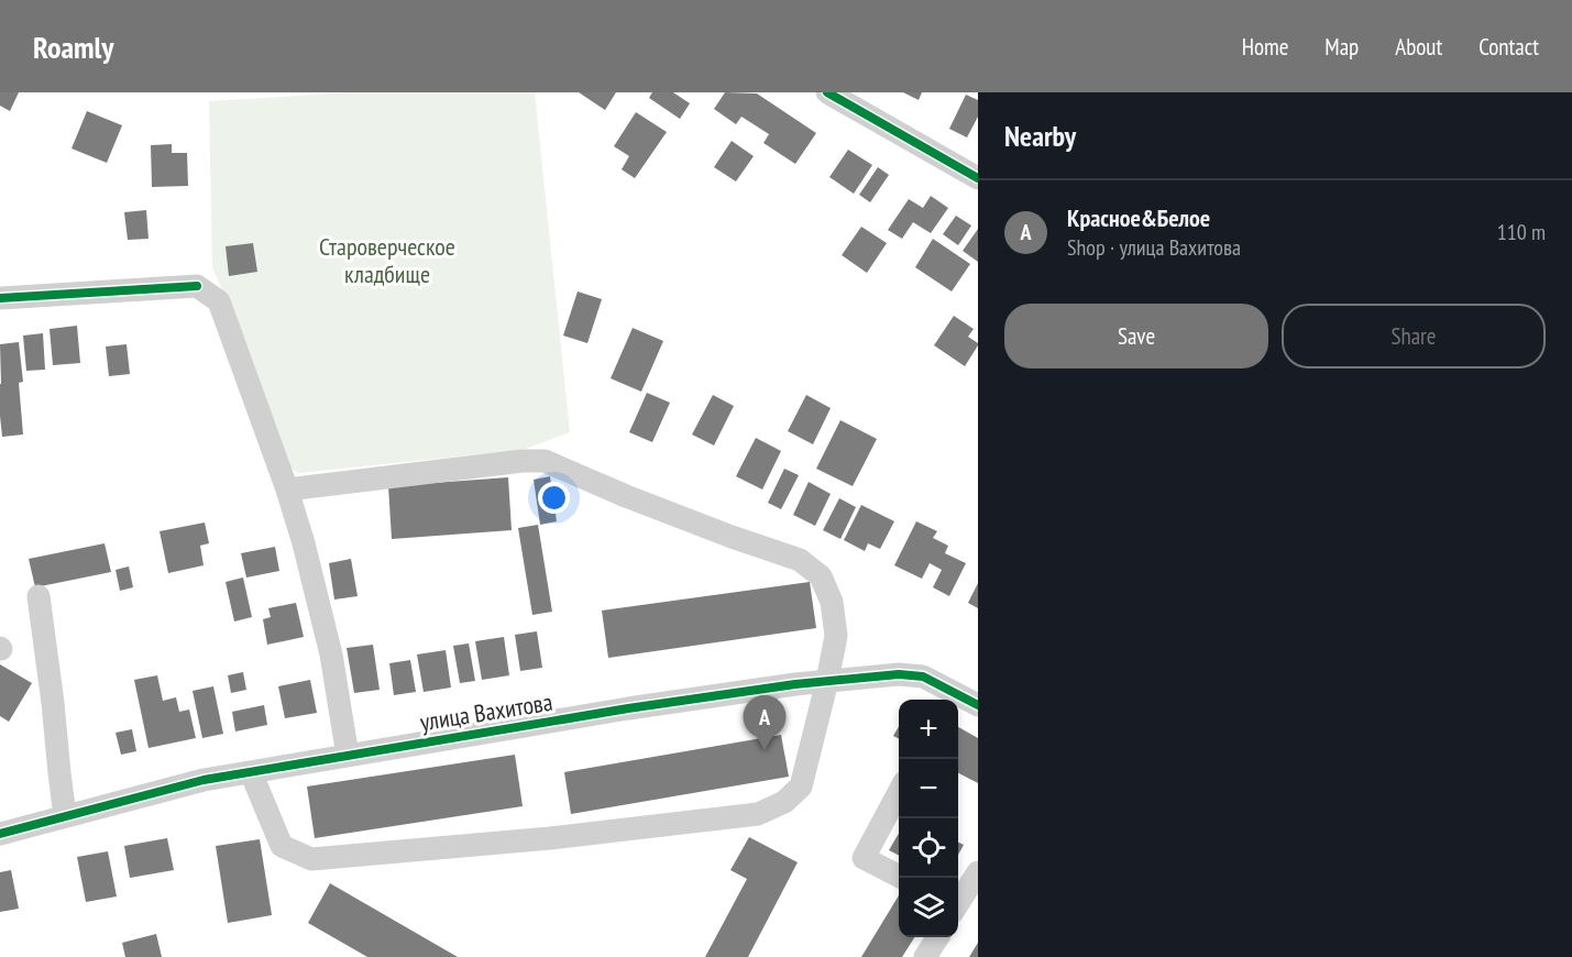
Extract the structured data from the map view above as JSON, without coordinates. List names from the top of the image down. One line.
{"streets":{"street":["улица Вахитова"]},"parks":["Староверческое кладбище"],"page":{"header":"Roamly","nav":["Home","Map","About","Contact"],"heading":"Nearby","list":[{"mark":"A","name":"Красное&Белое","note":"Shop · улица Вахитова","value":"110 m"}],"buttons":["Save","Share"],"pins":"A","map_buttons":["+","−"]}}
